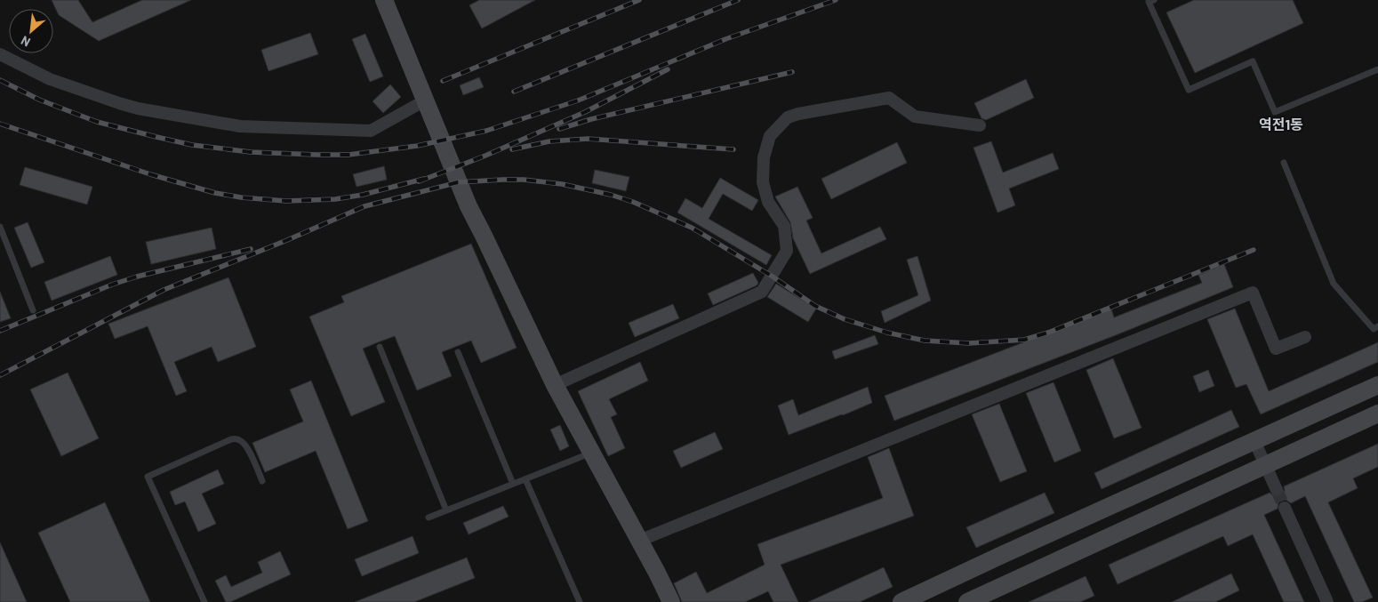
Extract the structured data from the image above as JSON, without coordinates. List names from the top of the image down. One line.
{"districts":["역전1동"],"north":"bottom left"}
